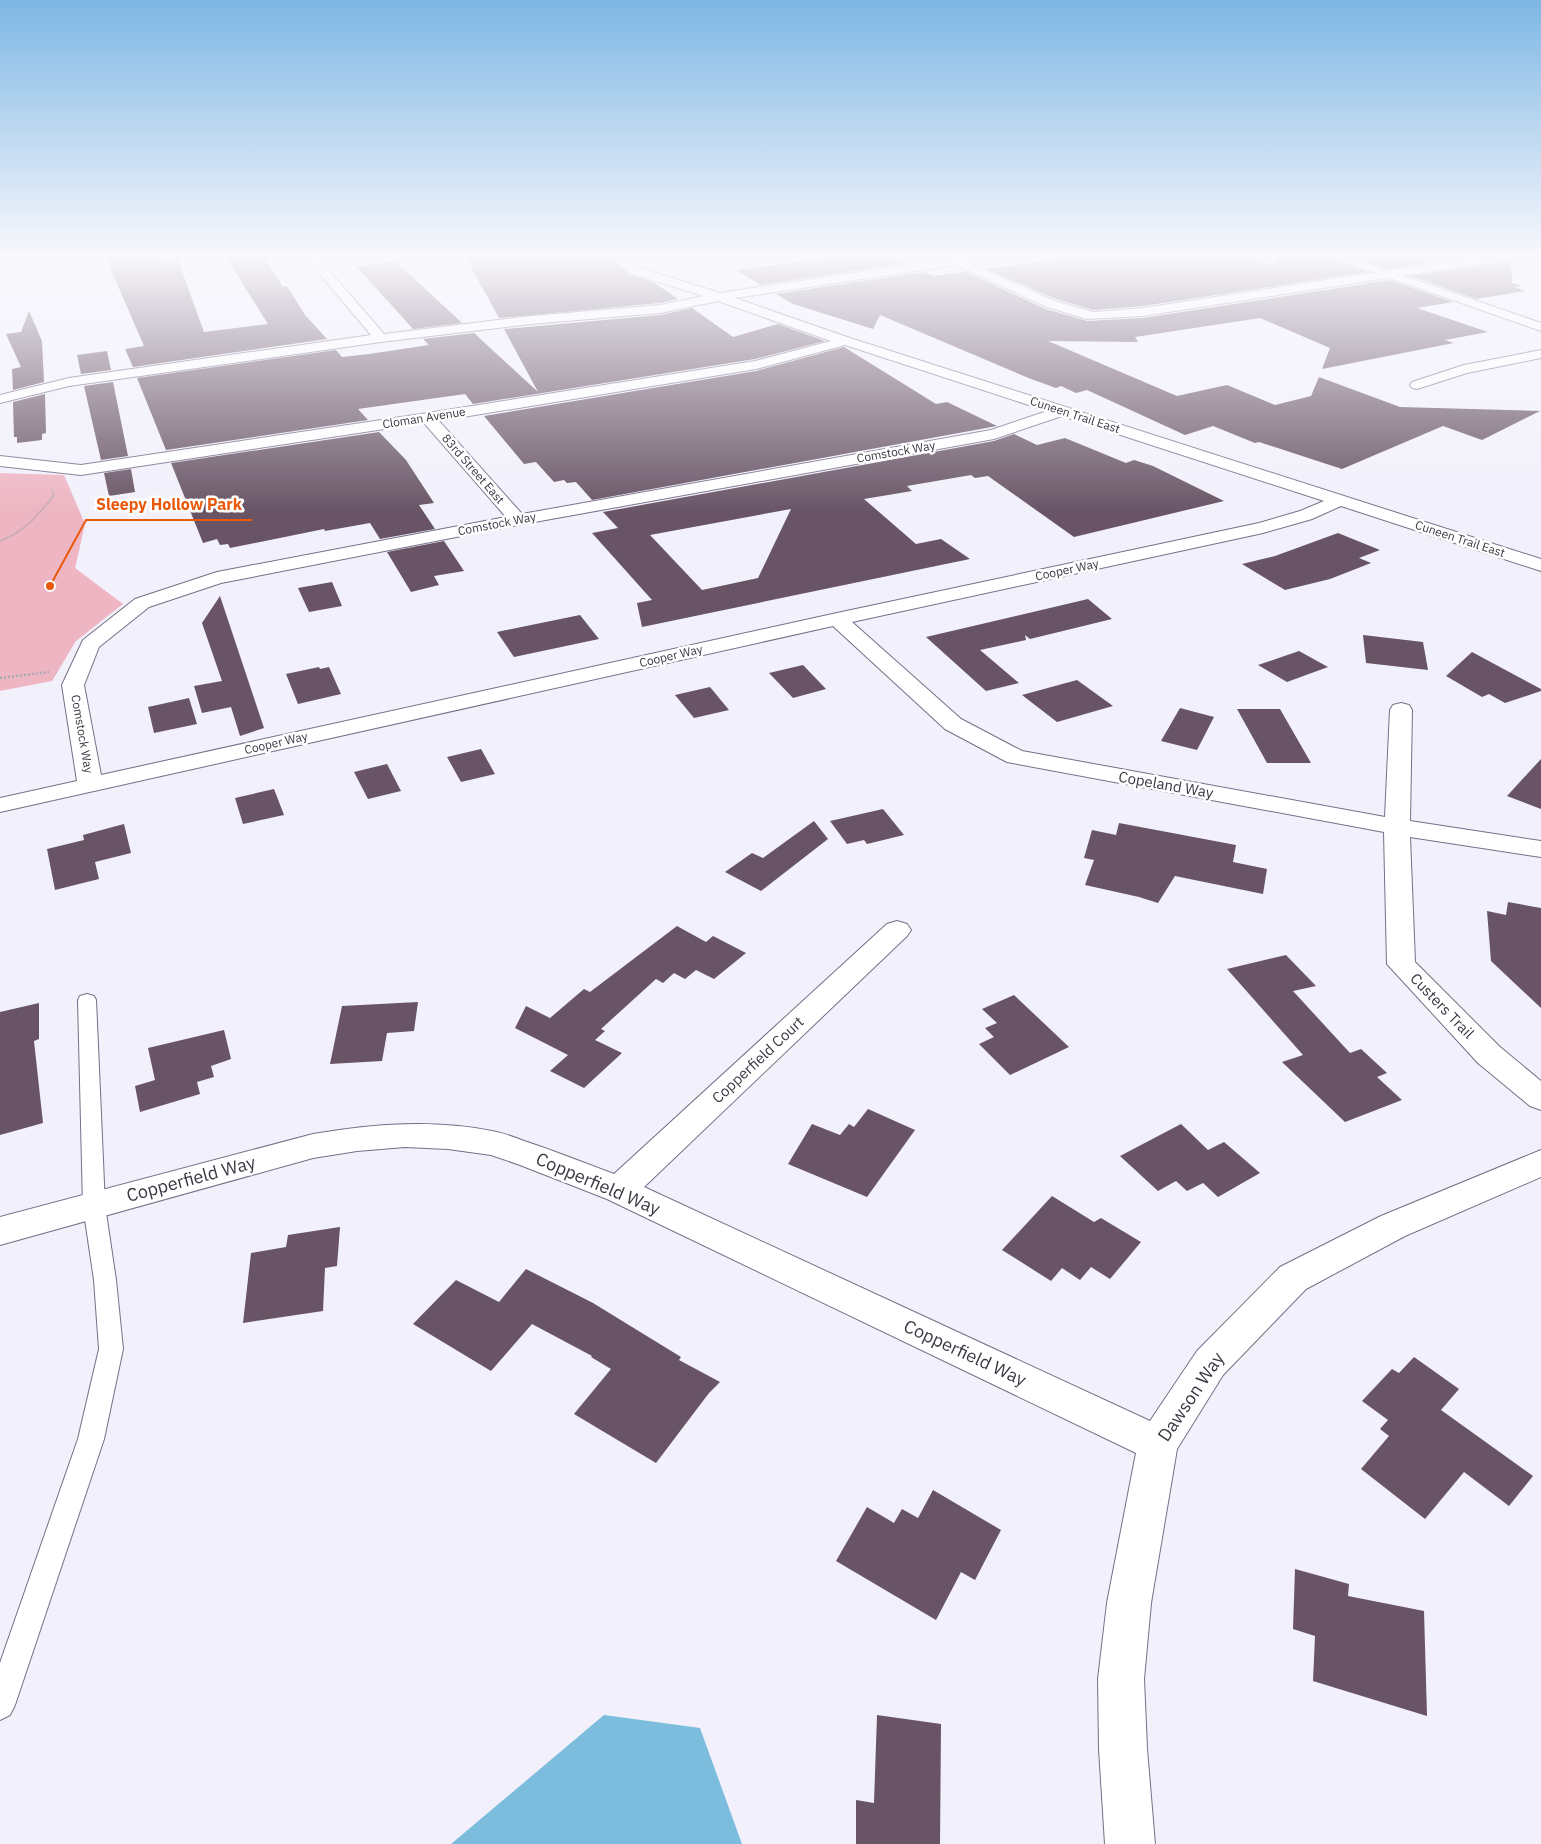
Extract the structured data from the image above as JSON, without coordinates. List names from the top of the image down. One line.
{"streets":{"street":["Cuneen Trail East","Cloman Avenue","Comstock Way","83rd Street East","Cooper Way","Copeland Way","Custers Trail","Copperfield Court","Copperfield Way","Dawson Way"]},"crossings":[["Cuneen Trail East","Cloman Avenue"],["Cuneen Trail East","Comstock Way"],["Cuneen Trail East","Cooper Way"],["Cloman Avenue","83rd Street East"],["Comstock Way","83rd Street East"],["Comstock Way","Cooper Way"],["Cooper Way","Copeland Way"],["Copeland Way","Custers Trail"],["Copperfield Court","Copperfield Way"],["Copperfield Way","Dawson Way"]],"places":["Sleepy Hollow Park"]}
